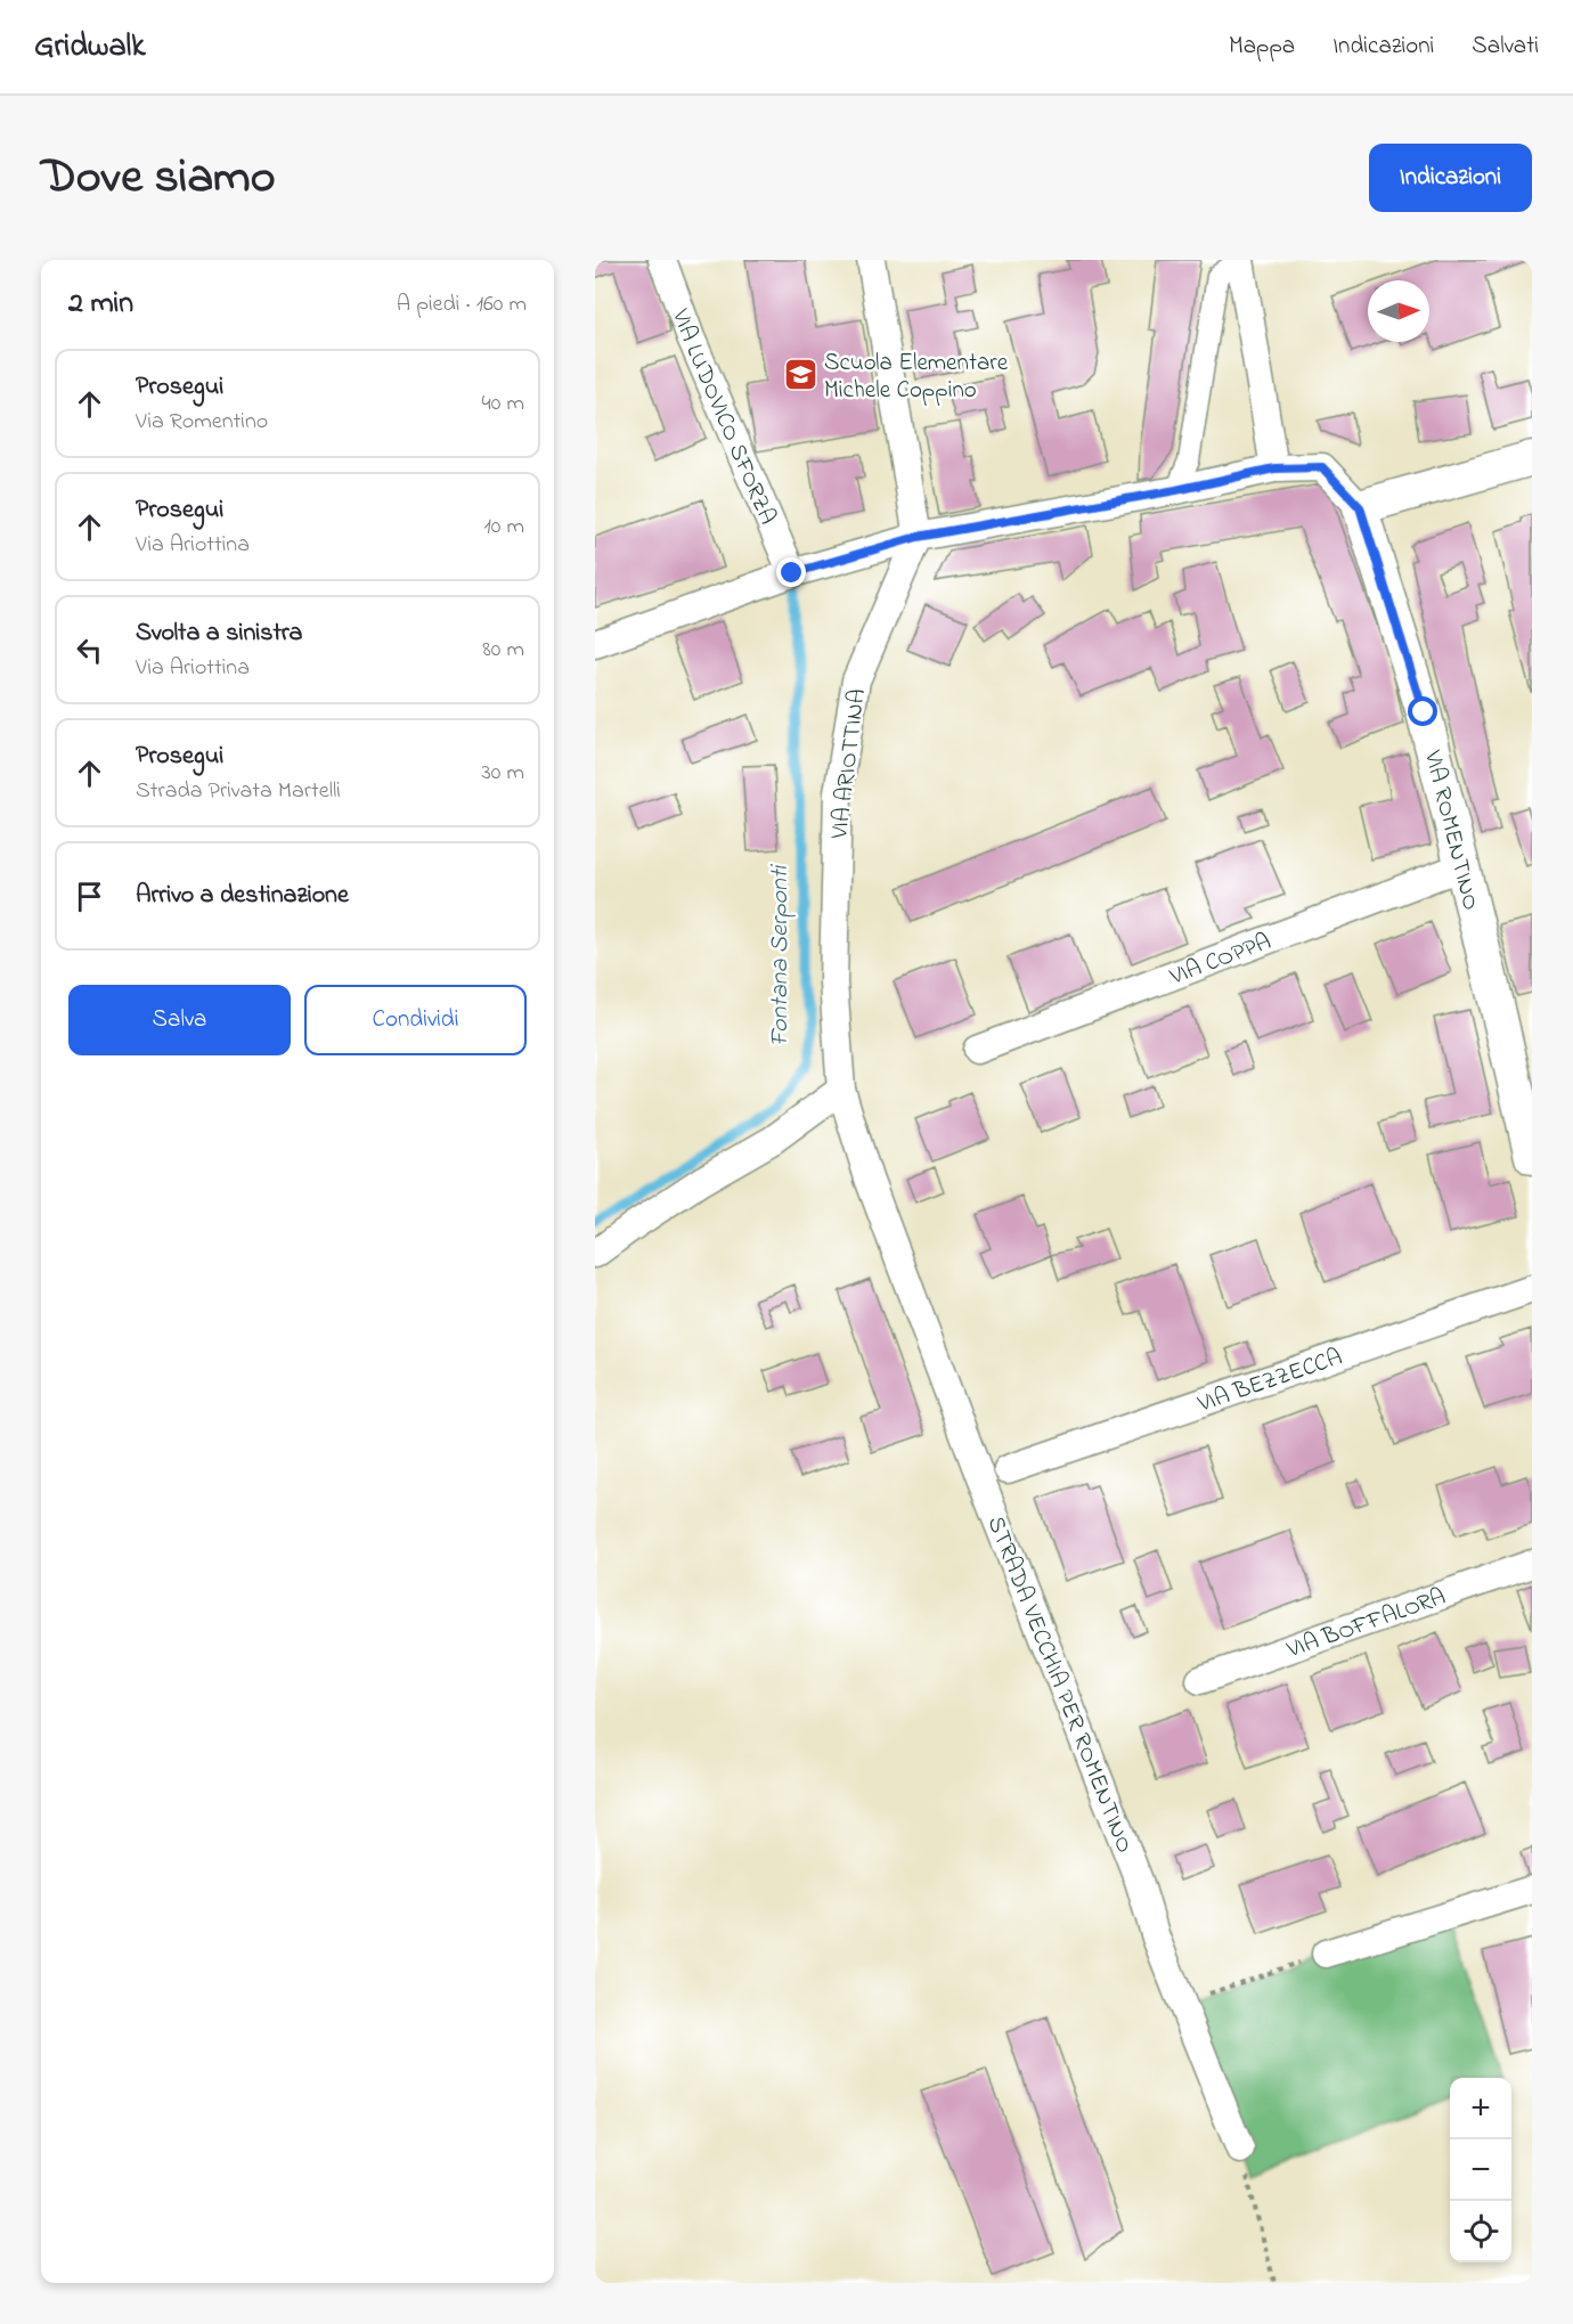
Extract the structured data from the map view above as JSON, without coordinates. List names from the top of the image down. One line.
{"streets":{"street":["VIA LUDOVICO SFORZA","VIA ARIOTTINA","VIA ROMENTINO","VIA COPPA","VIA BEZZECCA","VIA BOFFALORA","STRADA VECCHIA PER ROMENTINO"]},"crossings":[["VIA ARIOTTINA","STRADA VECCHIA PER ROMENTINO"],["VIA ROMENTINO","VIA COPPA"]],"water":["Fontana Serponti"],"places":{"school or university":["Scuola Elementare Michele Coppino"]},"north":"right","page":{"header":"Gridwalk","nav":["Mappa","Indicazioni","Salvati"],"title":"Dove siamo","buttons":["Indicazioni",["Salva","Condividi"]],"heading":["2 min","A piedi · 160 m"],"list":[["Prosegui","Via Romentino","40 m"],["Prosegui","Via Ariottina","10 m"],["Svolta a sinistra","Via Ariottina","80 m"],["Prosegui","Strada Privata Martelli","30 m"],"Arrivo a destinazione"],"map_buttons":["+","−"]}}
